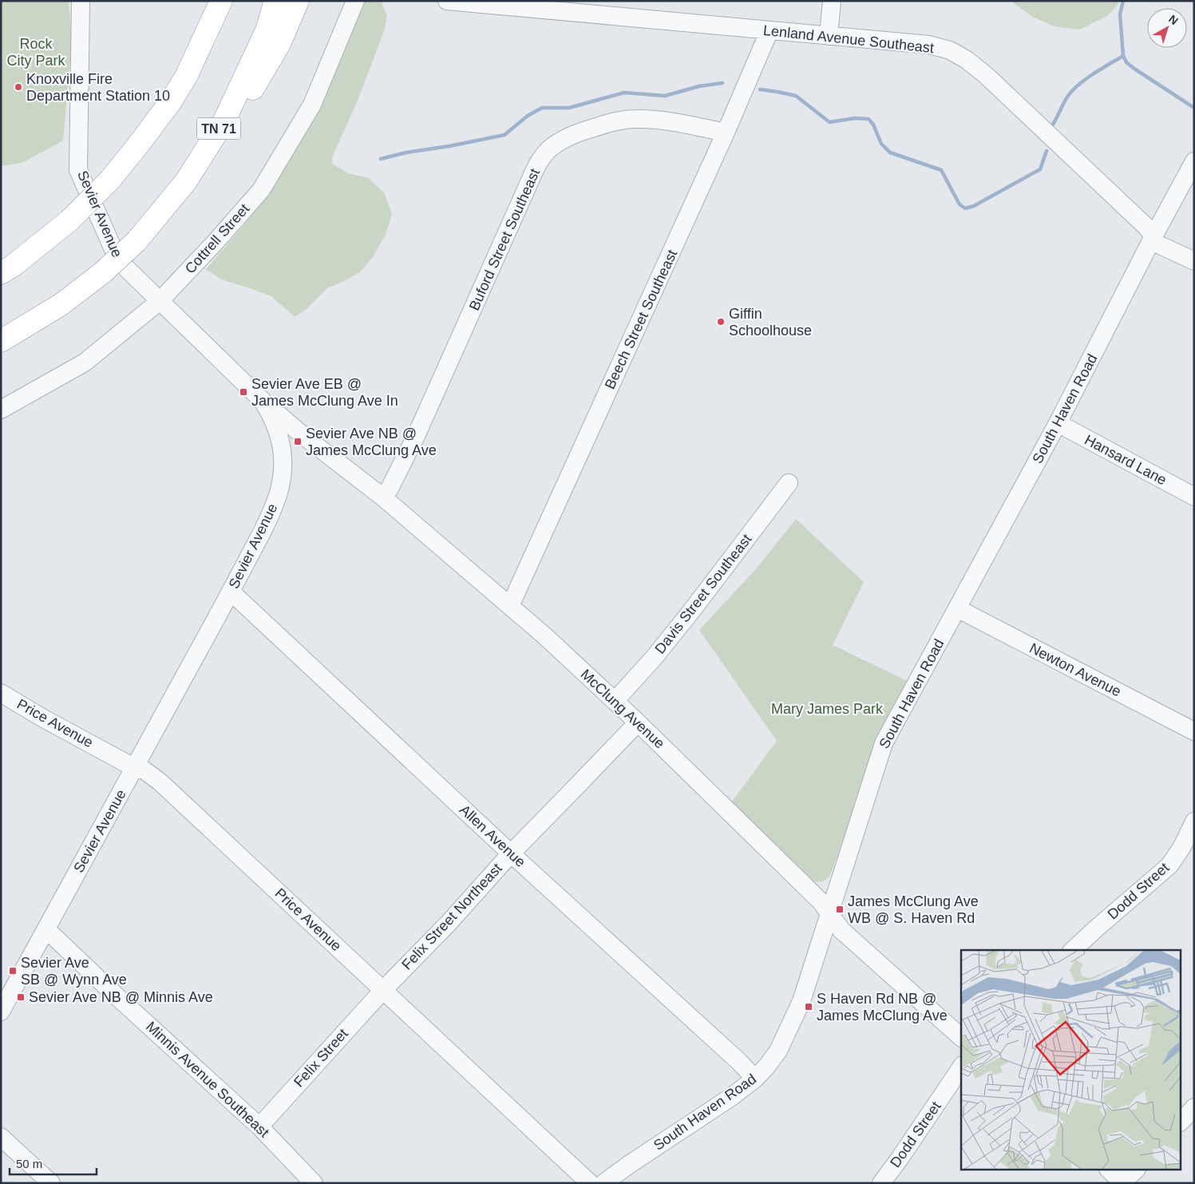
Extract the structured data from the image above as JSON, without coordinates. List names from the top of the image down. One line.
{"streets":{"highway":["TN 71"],"street":["Lenland Avenue Southeast","Sevier Avenue","Cottrell Street","Buford Street Southeast","Beech Street Southeast","South Haven Road","Hansard Lane","Davis Street Southeast","Newton Avenue","McClung Avenue","Price Avenue","Allen Avenue","Dodd Street","Felix Street Northeast","Felix Street","Minnis Avenue Southeast"]},"crossings":[["Lenland Avenue Southeast","Beech Street Southeast"],["Lenland Avenue Southeast","South Haven Road"],["Sevier Avenue","Cottrell Street"],["Sevier Avenue","McClung Avenue"],["Sevier Avenue","Price Avenue"],["Sevier Avenue","Allen Avenue"],["Sevier Avenue","Minnis Avenue Southeast"],["Buford Street Southeast","Beech Street Southeast"],["Buford Street Southeast","McClung Avenue"],["Beech Street Southeast","McClung Avenue"],["South Haven Road","Hansard Lane"],["South Haven Road","Newton Avenue"],["South Haven Road","McClung Avenue"],["South Haven Road","Allen Avenue"],["Davis Street Southeast","McClung Avenue"],["McClung Avenue","Felix Street Northeast"],["Price Avenue","Felix Street Northeast"],["Price Avenue","Felix Street"],["Allen Avenue","Felix Street Northeast"],["Felix Street Northeast","Felix Street"],["Felix Street","Minnis Avenue Southeast"]],"parks":["Rock City Park","Mary James Park"],"places":{"other":["Knoxville Fire Department Station 10","Giffin Schoolhouse"],"transit":["Sevier Ave EB @ James McClung Ave In","Sevier Ave NB @ James McClung Ave","James McClung Ave WB @ S. Haven Rd","Sevier Ave SB @ Wynn Ave","Sevier Ave NB @ Minnis Ave","S Haven Rd NB @ James McClung Ave"]},"scale_bar":"50 m","north":"top right"}
